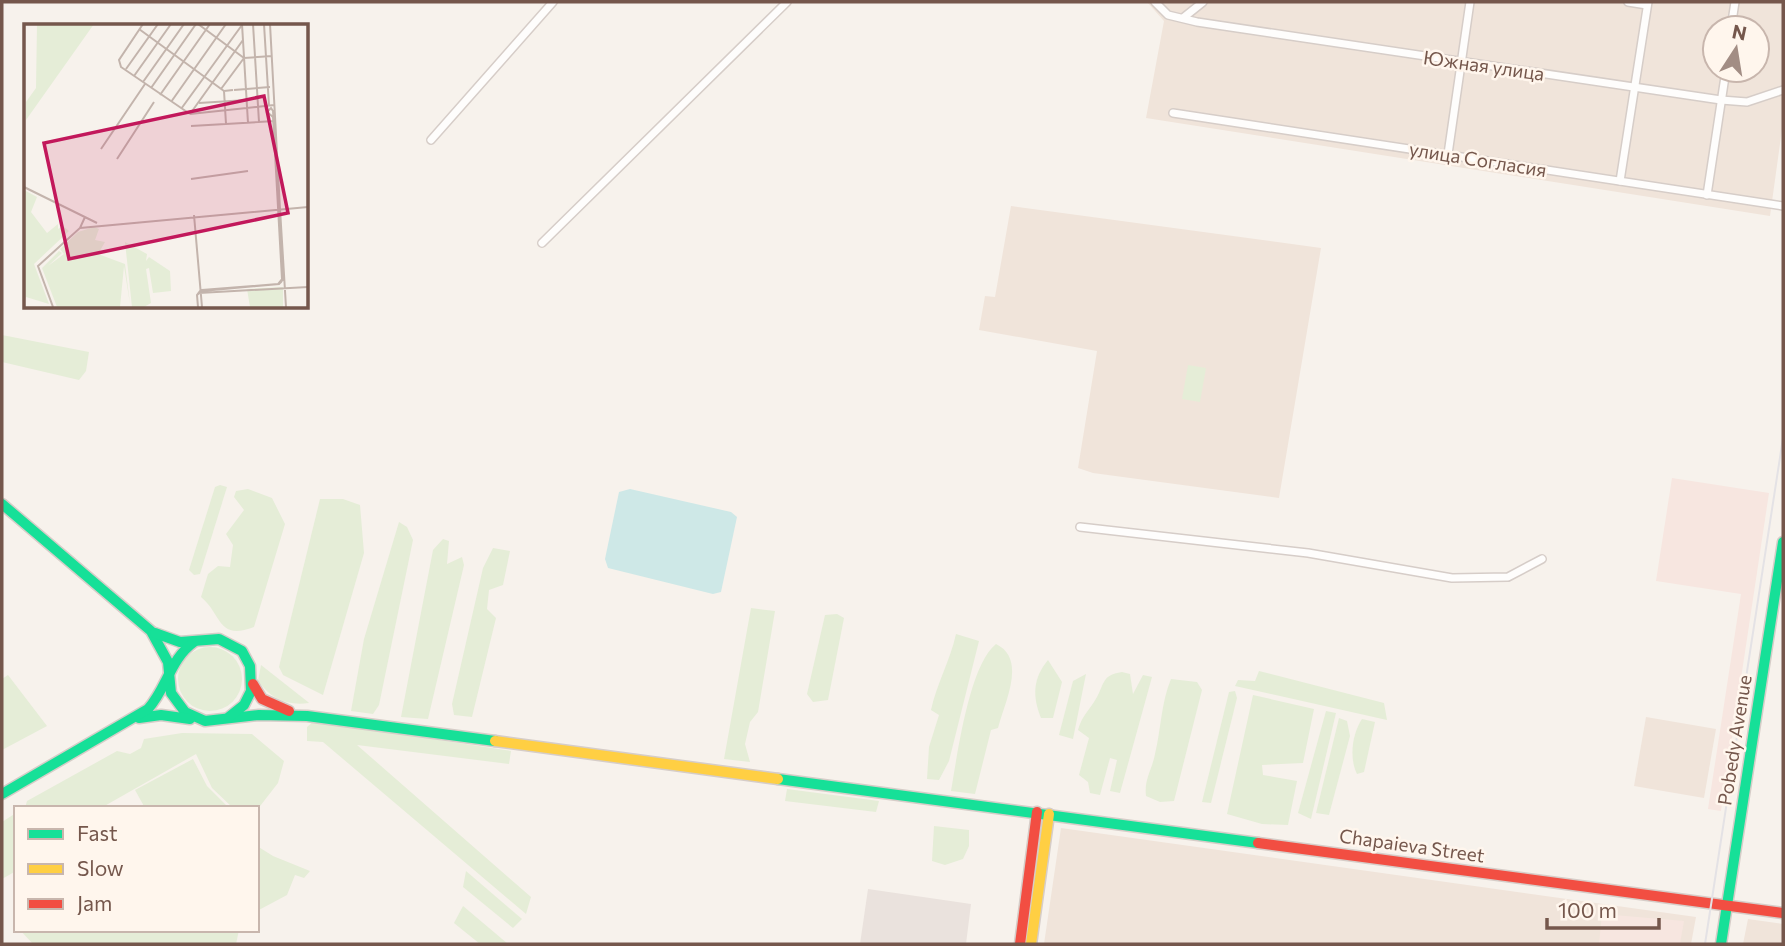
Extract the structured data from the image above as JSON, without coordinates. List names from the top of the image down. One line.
{"streets":{"main road":["Pobedy Avenue","Chapaieva Street"],"street":["Южная улица","улица Согласия"]},"crossings":[["Pobedy Avenue","Chapaieva Street"]],"legend":["Fast","Slow","Jam"],"scale_bar":"100 m","north":"top"}
